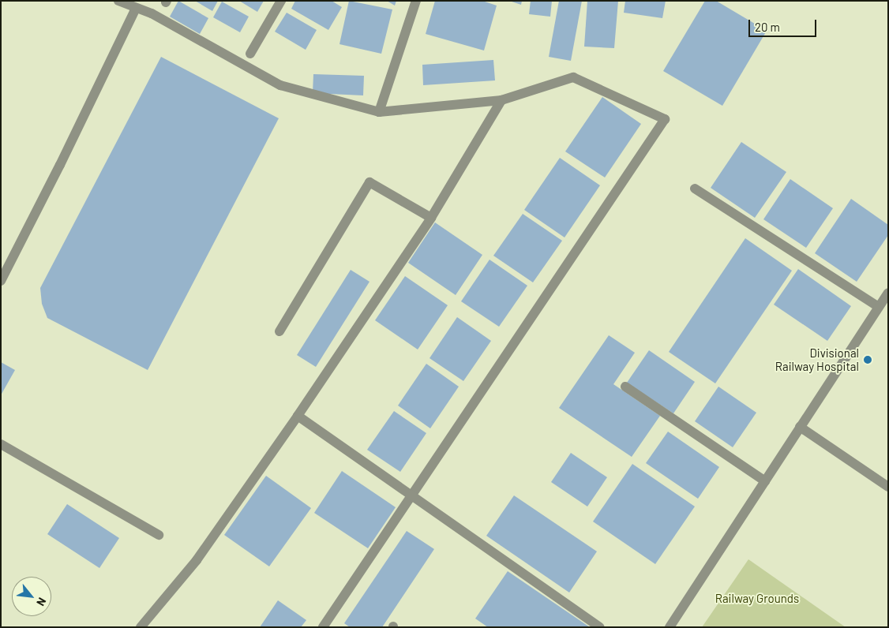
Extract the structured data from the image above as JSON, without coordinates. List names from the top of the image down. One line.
{"parks":["Railway Grounds"],"places":["Divisional Railway Hospital"],"scale_bar":"20 m","north":"bottom right"}
